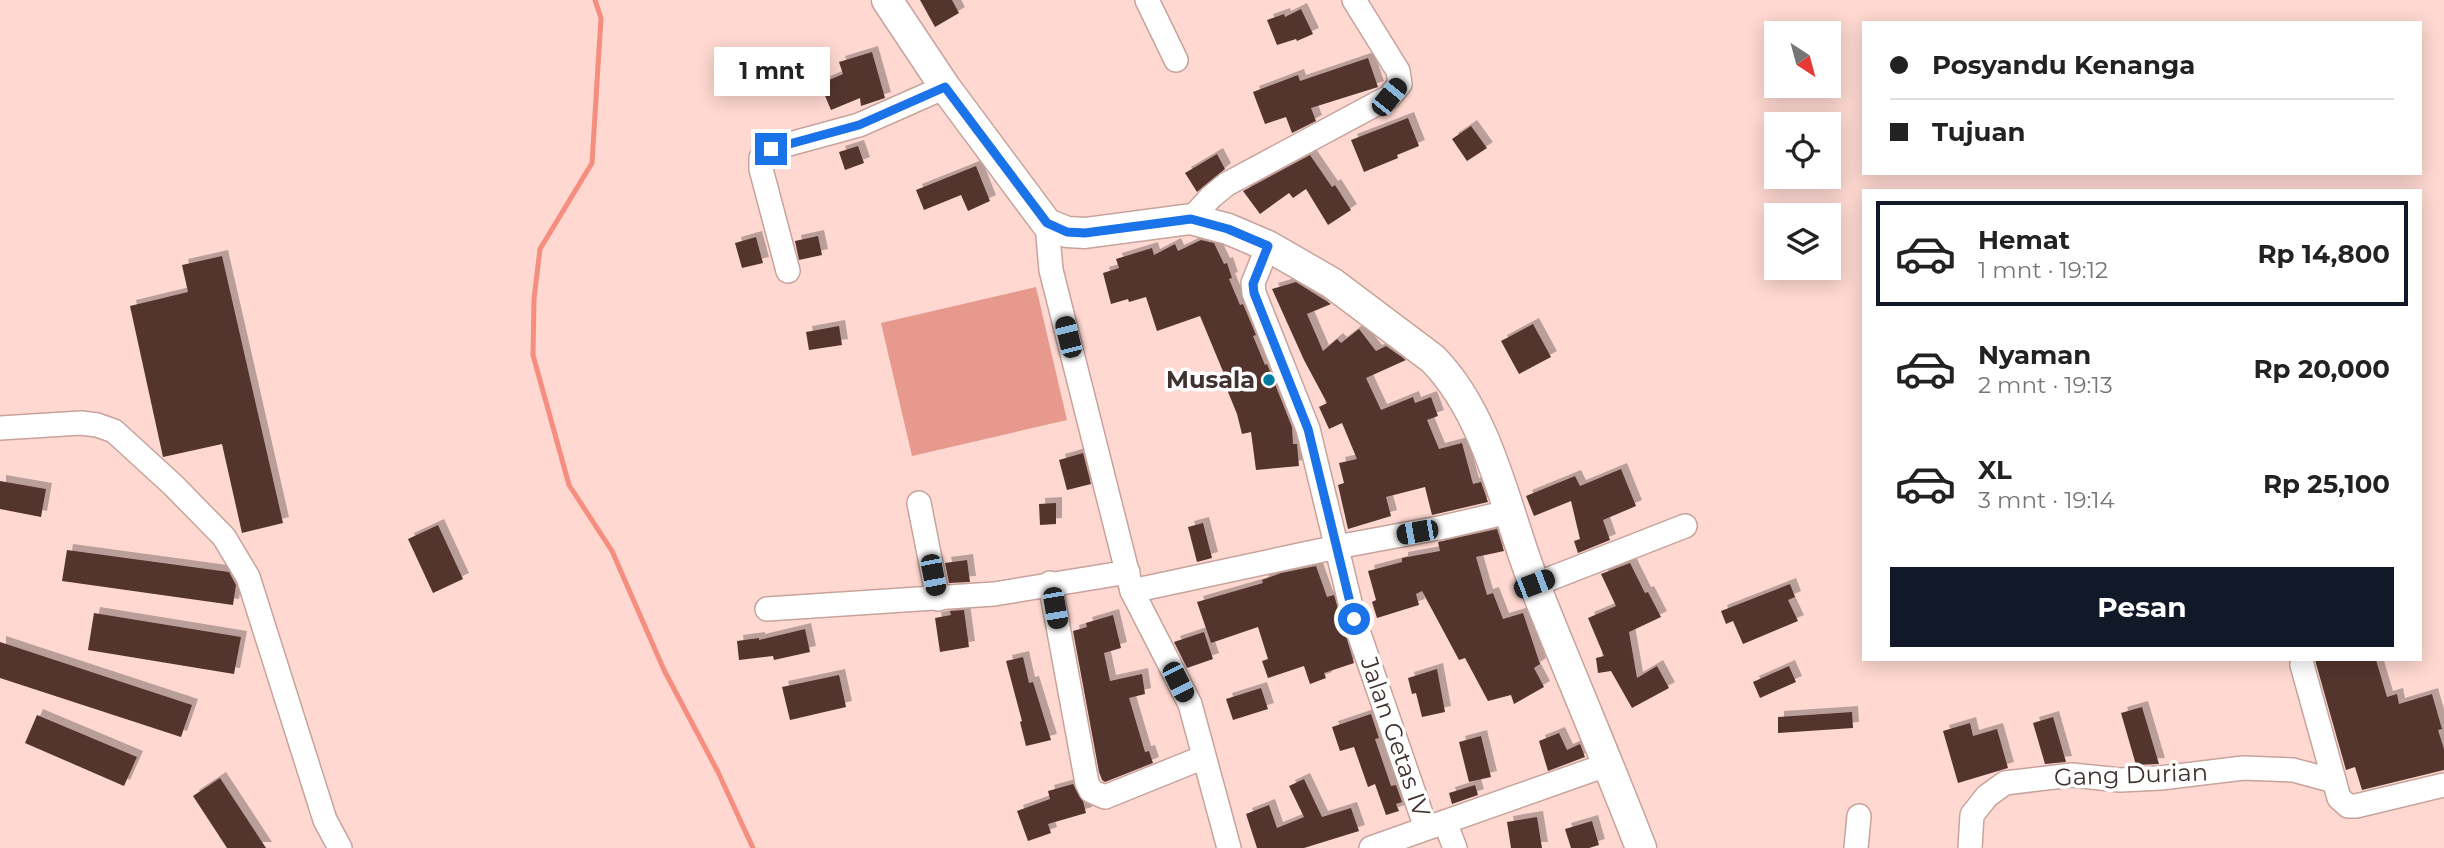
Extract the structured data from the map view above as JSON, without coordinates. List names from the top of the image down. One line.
{"streets":{"street":["Jalan Getas IV","Gang Durian"]},"places":["Musala"],"north":"bottom right","page":{"banner":["Posyandu Kenanga","Tujuan"],"bubble":"1 mnt","list":[{"name":"Hemat","note":"1 mnt · 19:12","value":"Rp 14,800"},{"name":"Nyaman","note":"2 mnt · 19:13","value":"Rp 20,000"},{"name":"XL","note":"3 mnt · 19:14","value":"Rp 25,100"}],"buttons":"Pesan"}}
